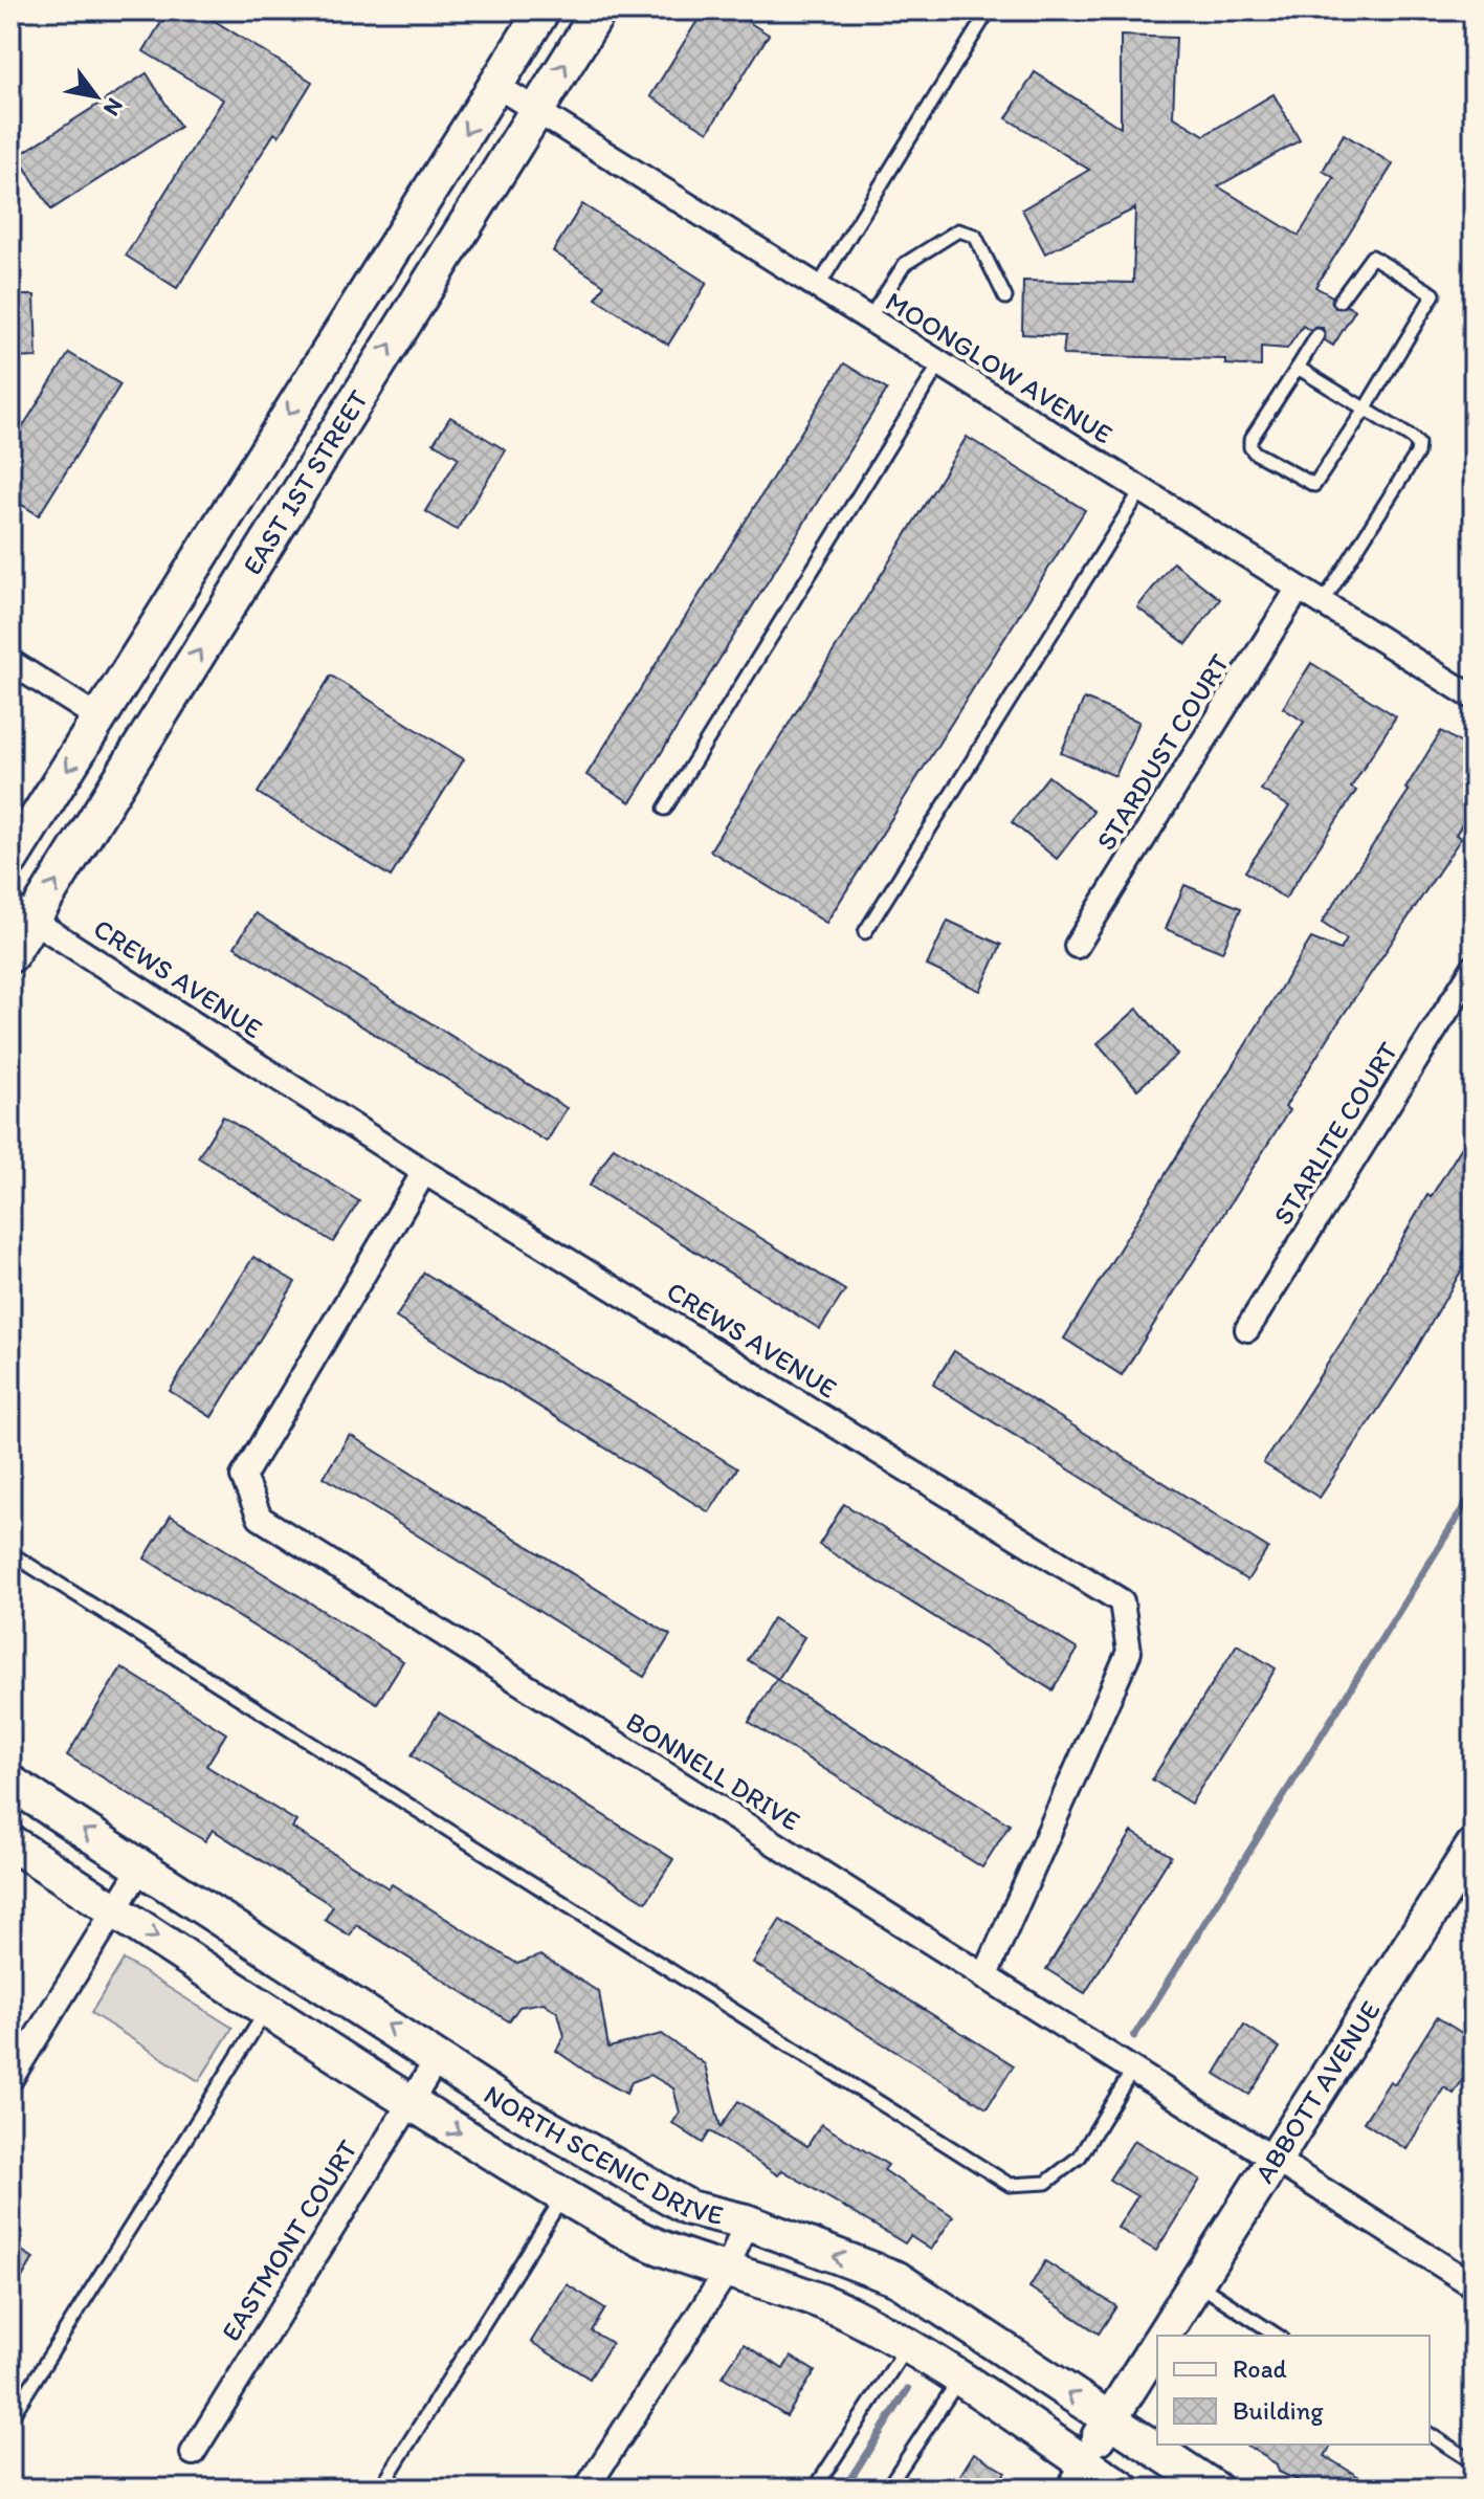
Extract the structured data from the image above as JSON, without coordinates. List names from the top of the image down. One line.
{"streets":{"main road":["EAST 1ST STREET","ABBOTT AVENUE","NORTH SCENIC DRIVE"],"street":["MOONGLOW AVENUE","STARDUST COURT","CREWS AVENUE","STARLITE COURT","BONNELL DRIVE","EASTMONT COURT"]},"crossings":[["MOONGLOW AVENUE","EAST 1ST STREET"],["MOONGLOW AVENUE","STARDUST COURT"],["EAST 1ST STREET","CREWS AVENUE"],["CREWS AVENUE","BONNELL DRIVE"],["BONNELL DRIVE","ABBOTT AVENUE"],["ABBOTT AVENUE","NORTH SCENIC DRIVE"],["NORTH SCENIC DRIVE","EASTMONT COURT"]],"legend":["Road","Building"],"north":"bottom right"}
